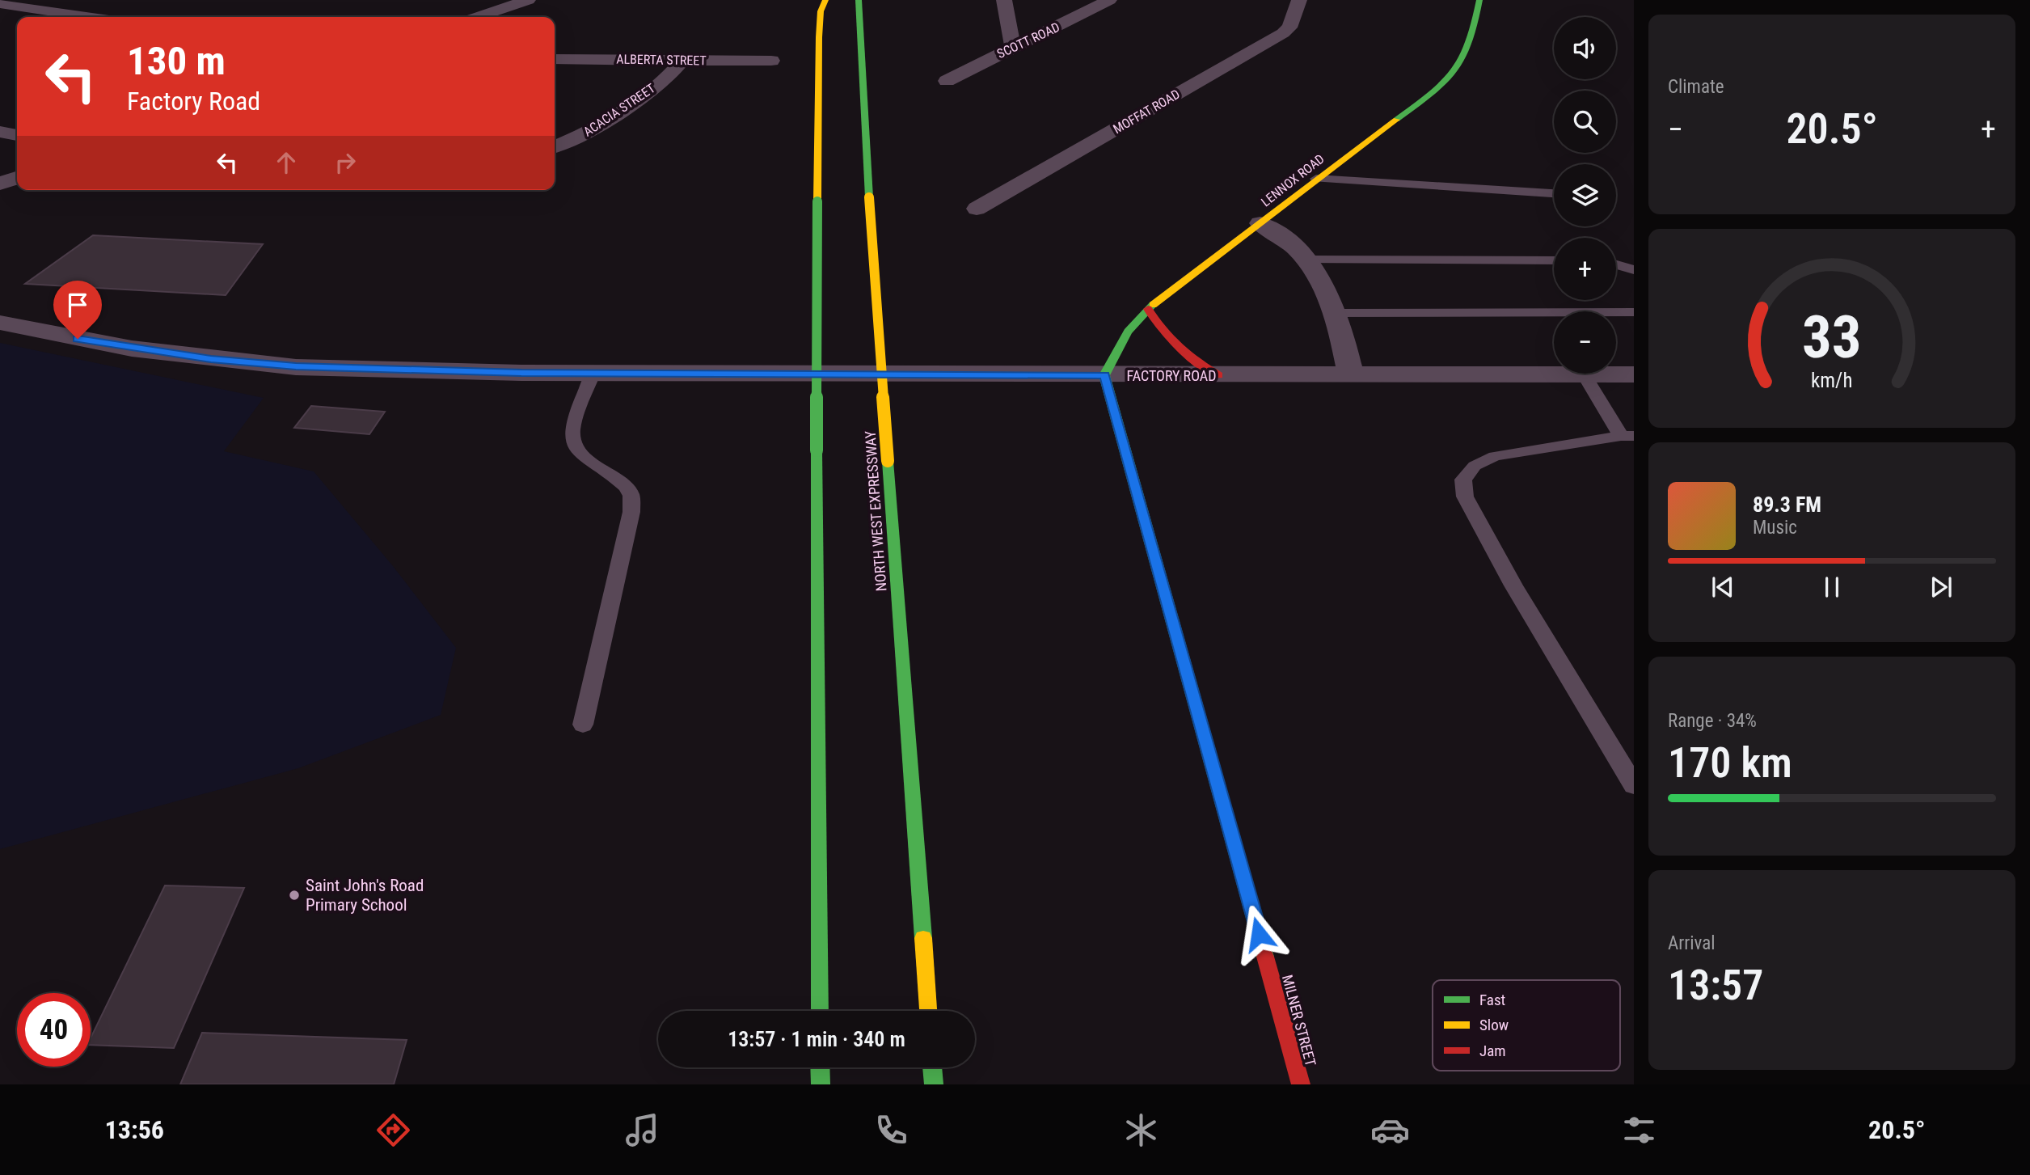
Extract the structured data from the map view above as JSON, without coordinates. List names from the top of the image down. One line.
{"streets":{"main road":["LENNOX ROAD","NORTH WEST EXPRESSWAY","MILNER STREET"],"street":["SCOTT ROAD","ALBERTA STREET","ACACIA STREET","MOFFAT ROAD","FACTORY ROAD"]},"crossings":[["ALBERTA STREET","ACACIA STREET"],["LENNOX ROAD","FACTORY ROAD"],["LENNOX ROAD","MILNER STREET"],["FACTORY ROAD","MILNER STREET"]],"places":["Saint John's Road Primary School"],"legend":["Fast","Slow","Jam"],"page":{"tile":["Climate",["Range · 34%","170 km"],["Arrival","13:57"]],"map_buttons":["+","−"],"turn":["130 m","Factory Road"],"heat":["−","20.5°","+"],"song":["89.3 FM","Music"],"limit":"40","trip":"13:57 · 1 min · 340 m","tabs":["13:56","20.5°"],"gauge":["33","km/h"]}}
